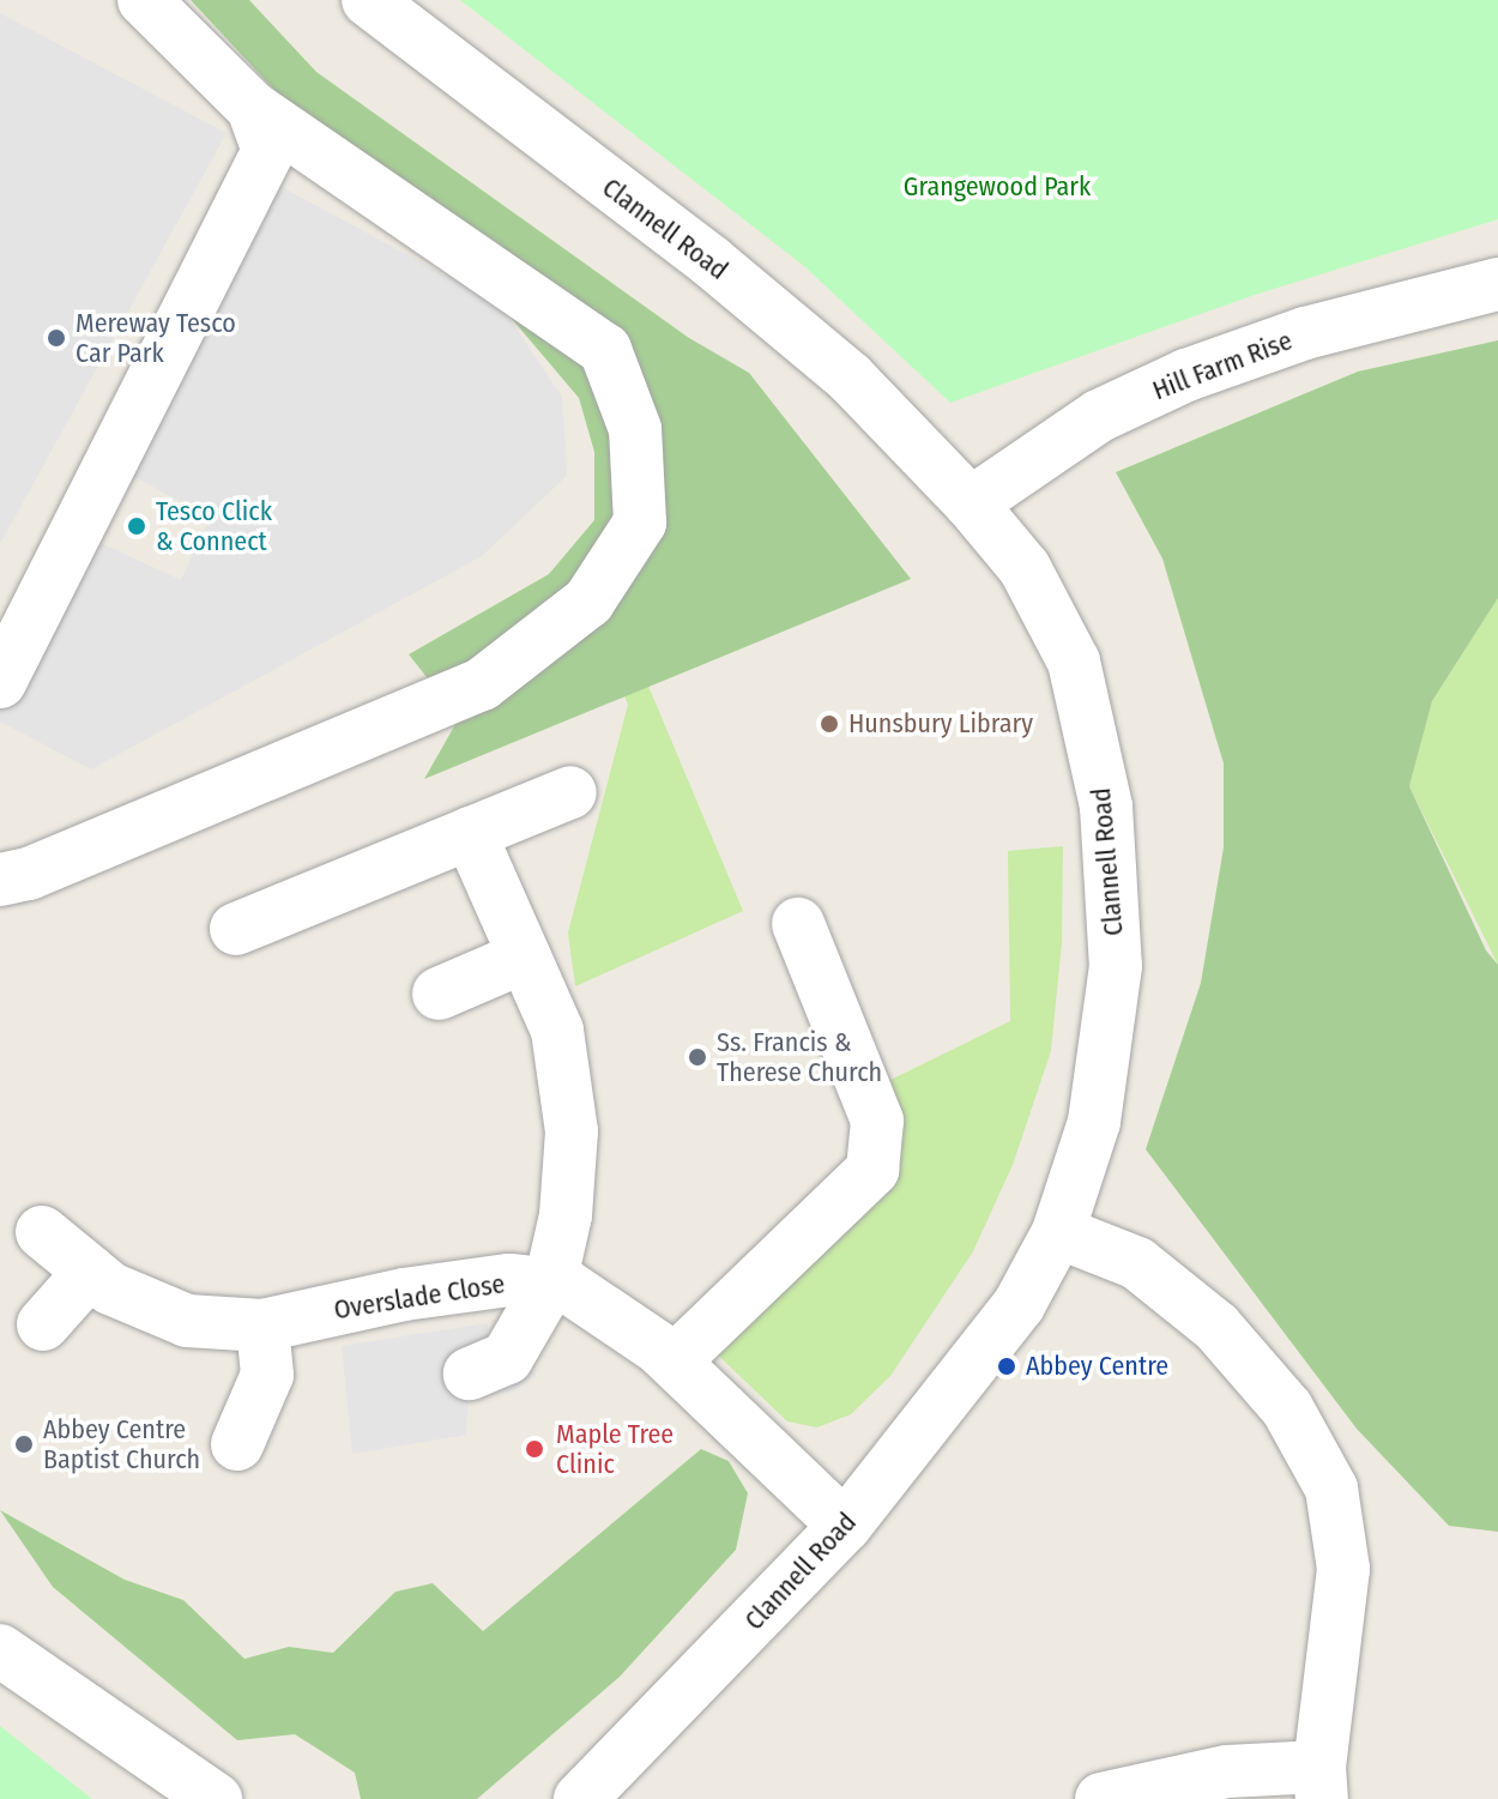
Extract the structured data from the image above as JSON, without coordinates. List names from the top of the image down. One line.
{"streets":{"street":["Clannell Road","Hill Farm Rise","Overslade Close"]},"crossings":[["Clannell Road","Hill Farm Rise"],["Clannell Road","Overslade Close"]],"parks":["Grangewood Park"],"places":["Mereway Tesco Car Park","Tesco Click & Connect","Hunsbury Library","Ss. Francis & Therese Church","Abbey Centre","Abbey Centre Baptist Church","Maple Tree Clinic"]}
